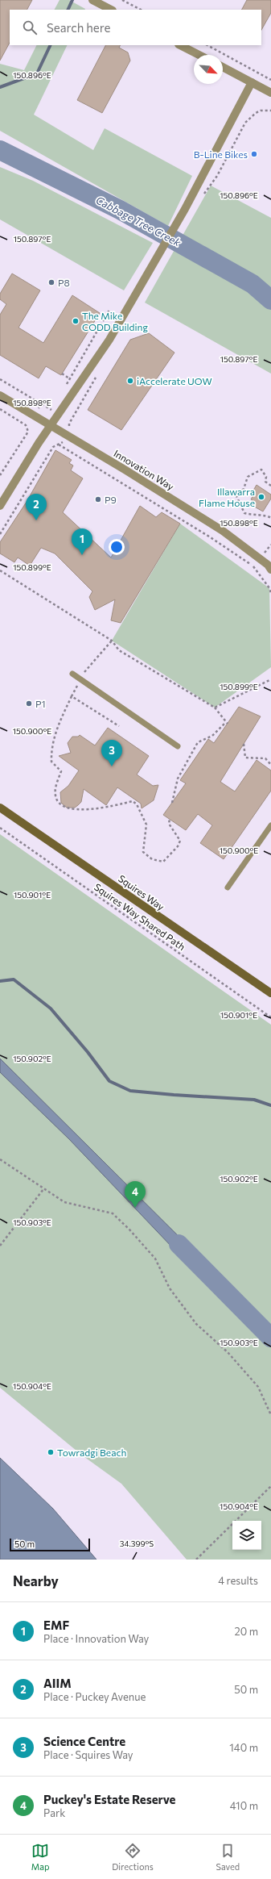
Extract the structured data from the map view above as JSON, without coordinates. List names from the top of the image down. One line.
{"streets":{"main road":["Squires Way"],"street":["Innovation Way"],"path":["Squires Way Shared Path"]},"water":["Cabbage Tree Creek"],"places":["B-Line Bikes","P8","The Mike CODD Building","iAccelerate UOW","Illawarra Flame House","P9","P1","Towradgi Beach"],"scale_bar":"50 m","north":"bottom right","page":{"search":"Search here","pins":["2","1","3","4"],"scale":"50 m","heading":["Nearby","4 results"],"list":[{"mark":"1","name":"EMF","note":"Place · Innovation Way","value":"20 m"},{"mark":"2","name":"AIIM","note":"Place · Puckey Avenue","value":"50 m"},{"mark":"3","name":"Science Centre","note":"Place · Squires Way","value":"140 m"},{"mark":"4","name":"Puckey's Estate Reserve","note":"Park","value":"410 m"}],"nav":["Map","Directions","Saved"]},"coordinates":["150.896°E","150.897°E","150.898°E","150.899°E","150.900°E","150.901°E","150.902°E","150.903°E","150.904°E","34.399°S"]}
